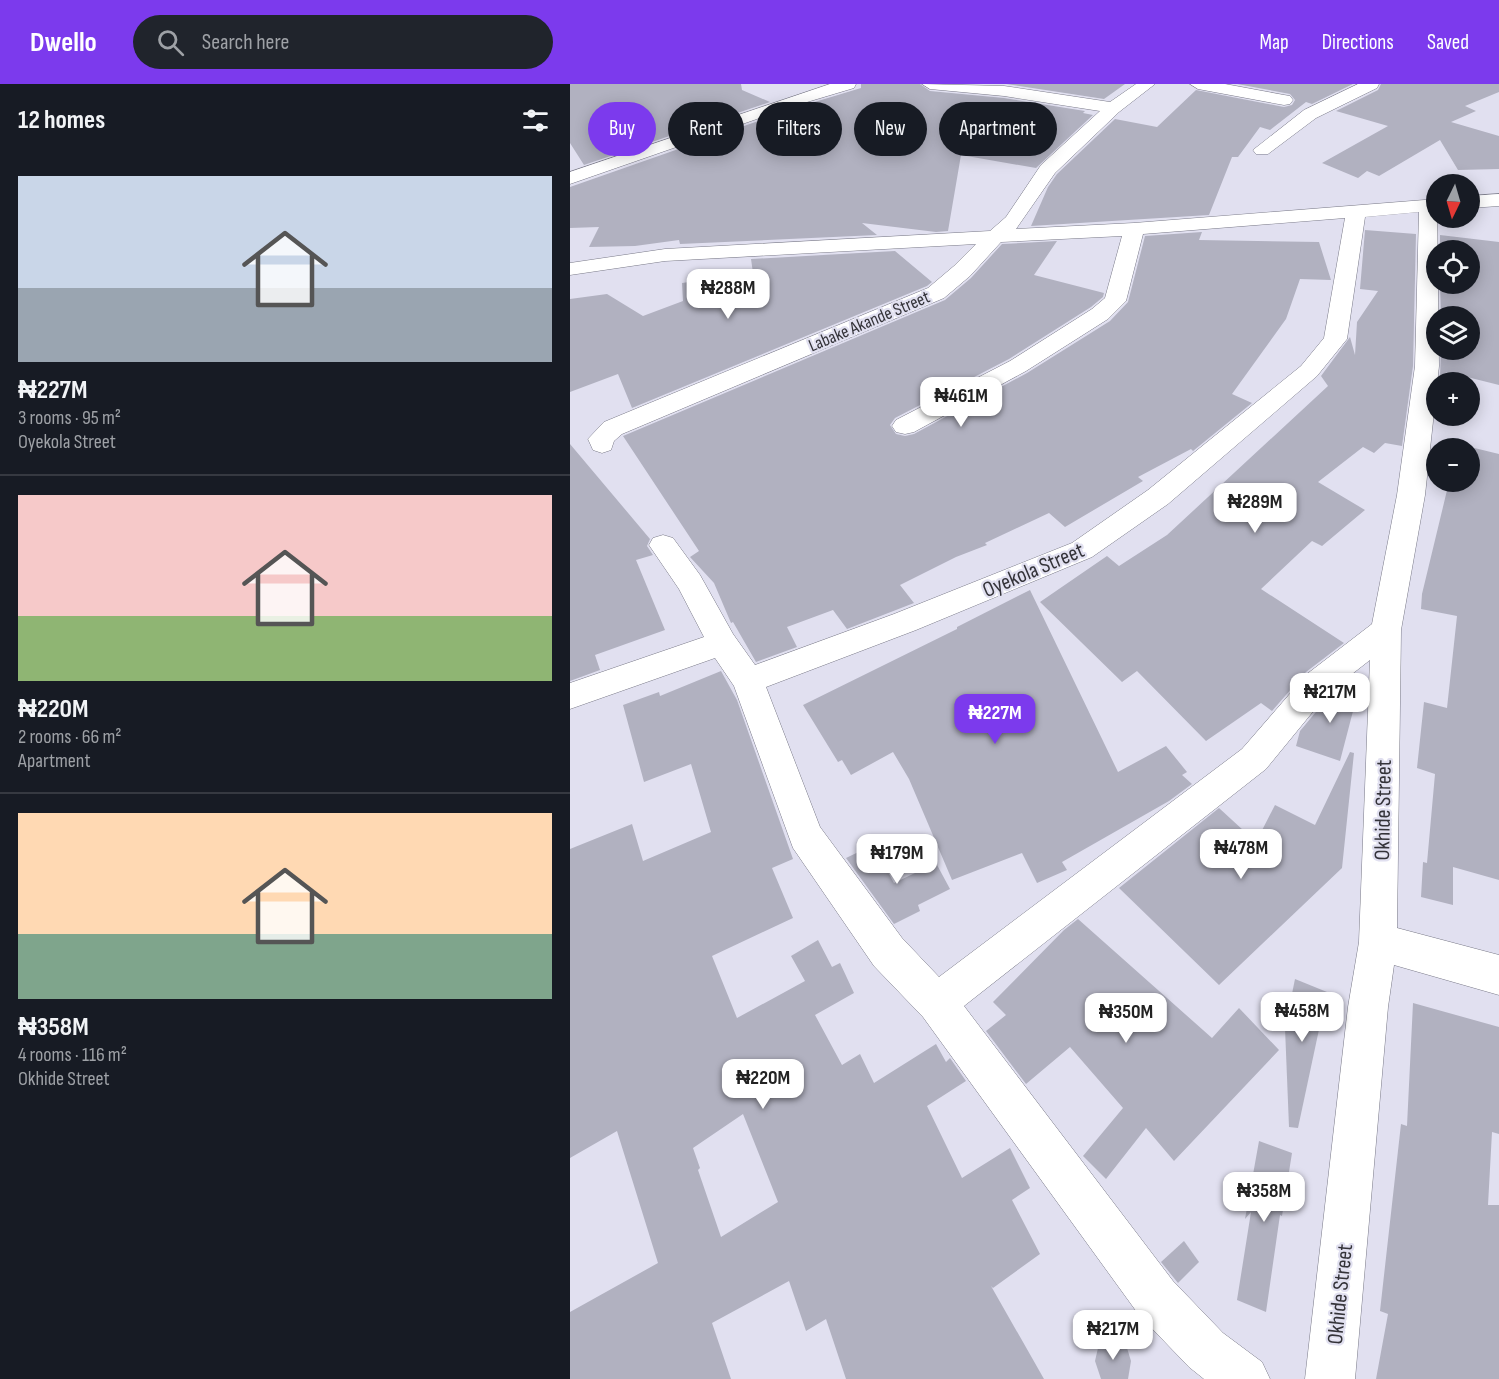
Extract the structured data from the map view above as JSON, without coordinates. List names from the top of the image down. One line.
{"streets":{"street":["Labake Akande Street","Oyekola Street","Okhide Street"]},"north":"bottom","page":{"header":"Dwello","search":"Search here","nav":["Map","Directions","Saved"],"heading":"12 homes","chip":["Buy","Rent","Filters","New","Apartment"],"list":[{"name":"₦227M","note":"3 rooms · 95 m² · Oyekola Street"},{"name":"₦220M","note":"2 rooms · 66 m² · Apartment"},{"name":"₦358M","note":"4 rooms · 116 m² · Okhide Street"}],"map_buttons":["+","−"],"price":["₦288M","₦461M","₦289M","₦217M","₦227M","₦478M","₦179M","₦458M","₦350M","₦220M","₦358M","₦217M"]}}
